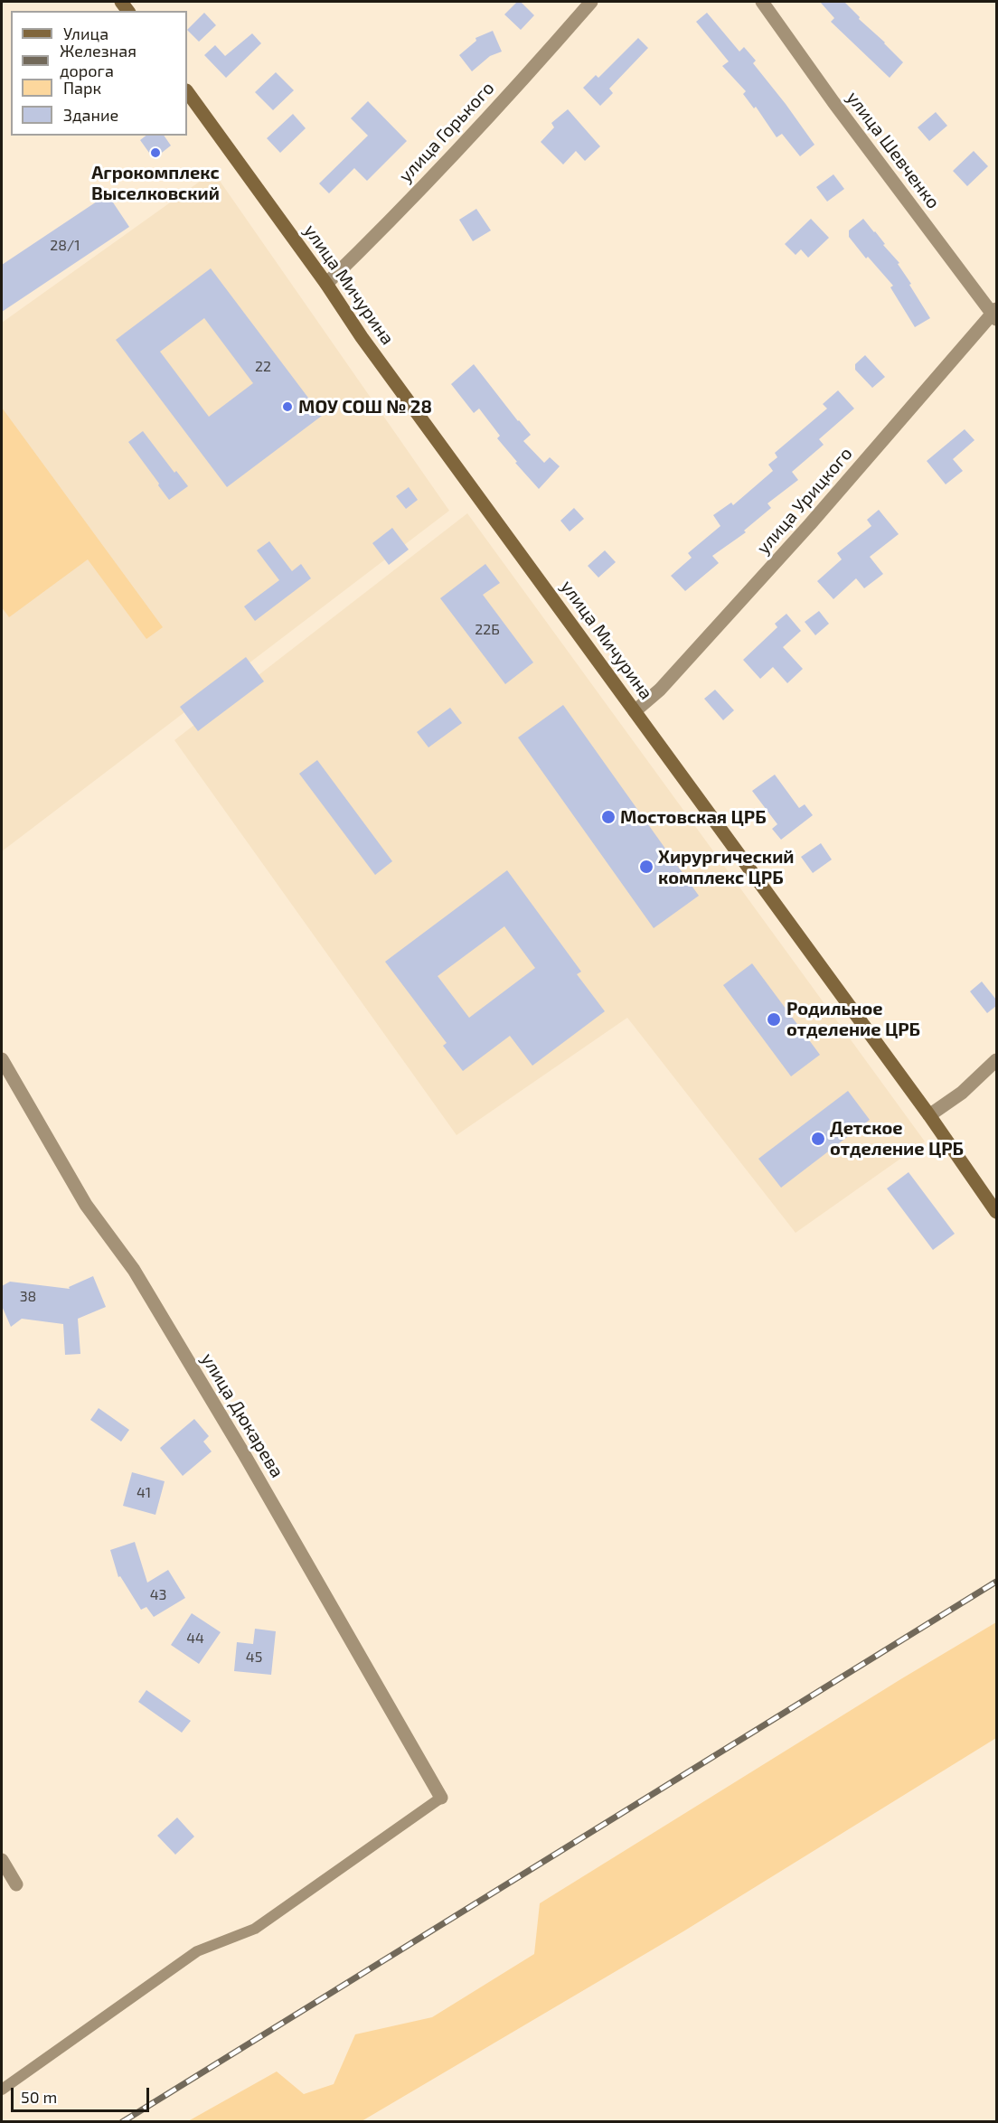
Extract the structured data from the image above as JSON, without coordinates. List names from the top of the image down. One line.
{"streets":{"street":["улица Горького","улица Шевченко","улица Мичурина","улица Урицкого","улица Дюкарева"]},"crossings":[["улица Горького","улица Мичурина"],["улица Шевченко","улица Урицкого"],["улица Мичурина","улица Урицкого"]],"places":["Агрокомплекс Выселковский","МОУ СОШ № 28","Мостовская ЦРБ","Хирургический комплекс ЦРБ","Родильное отделение ЦРБ","Детское отделение ЦРБ"],"house_numbers":["28/1","22","22Б","38","41","43","44","45"],"legend":["Улица","Железная дорога","Парк","Здание"],"scale_bar":"50 m"}
